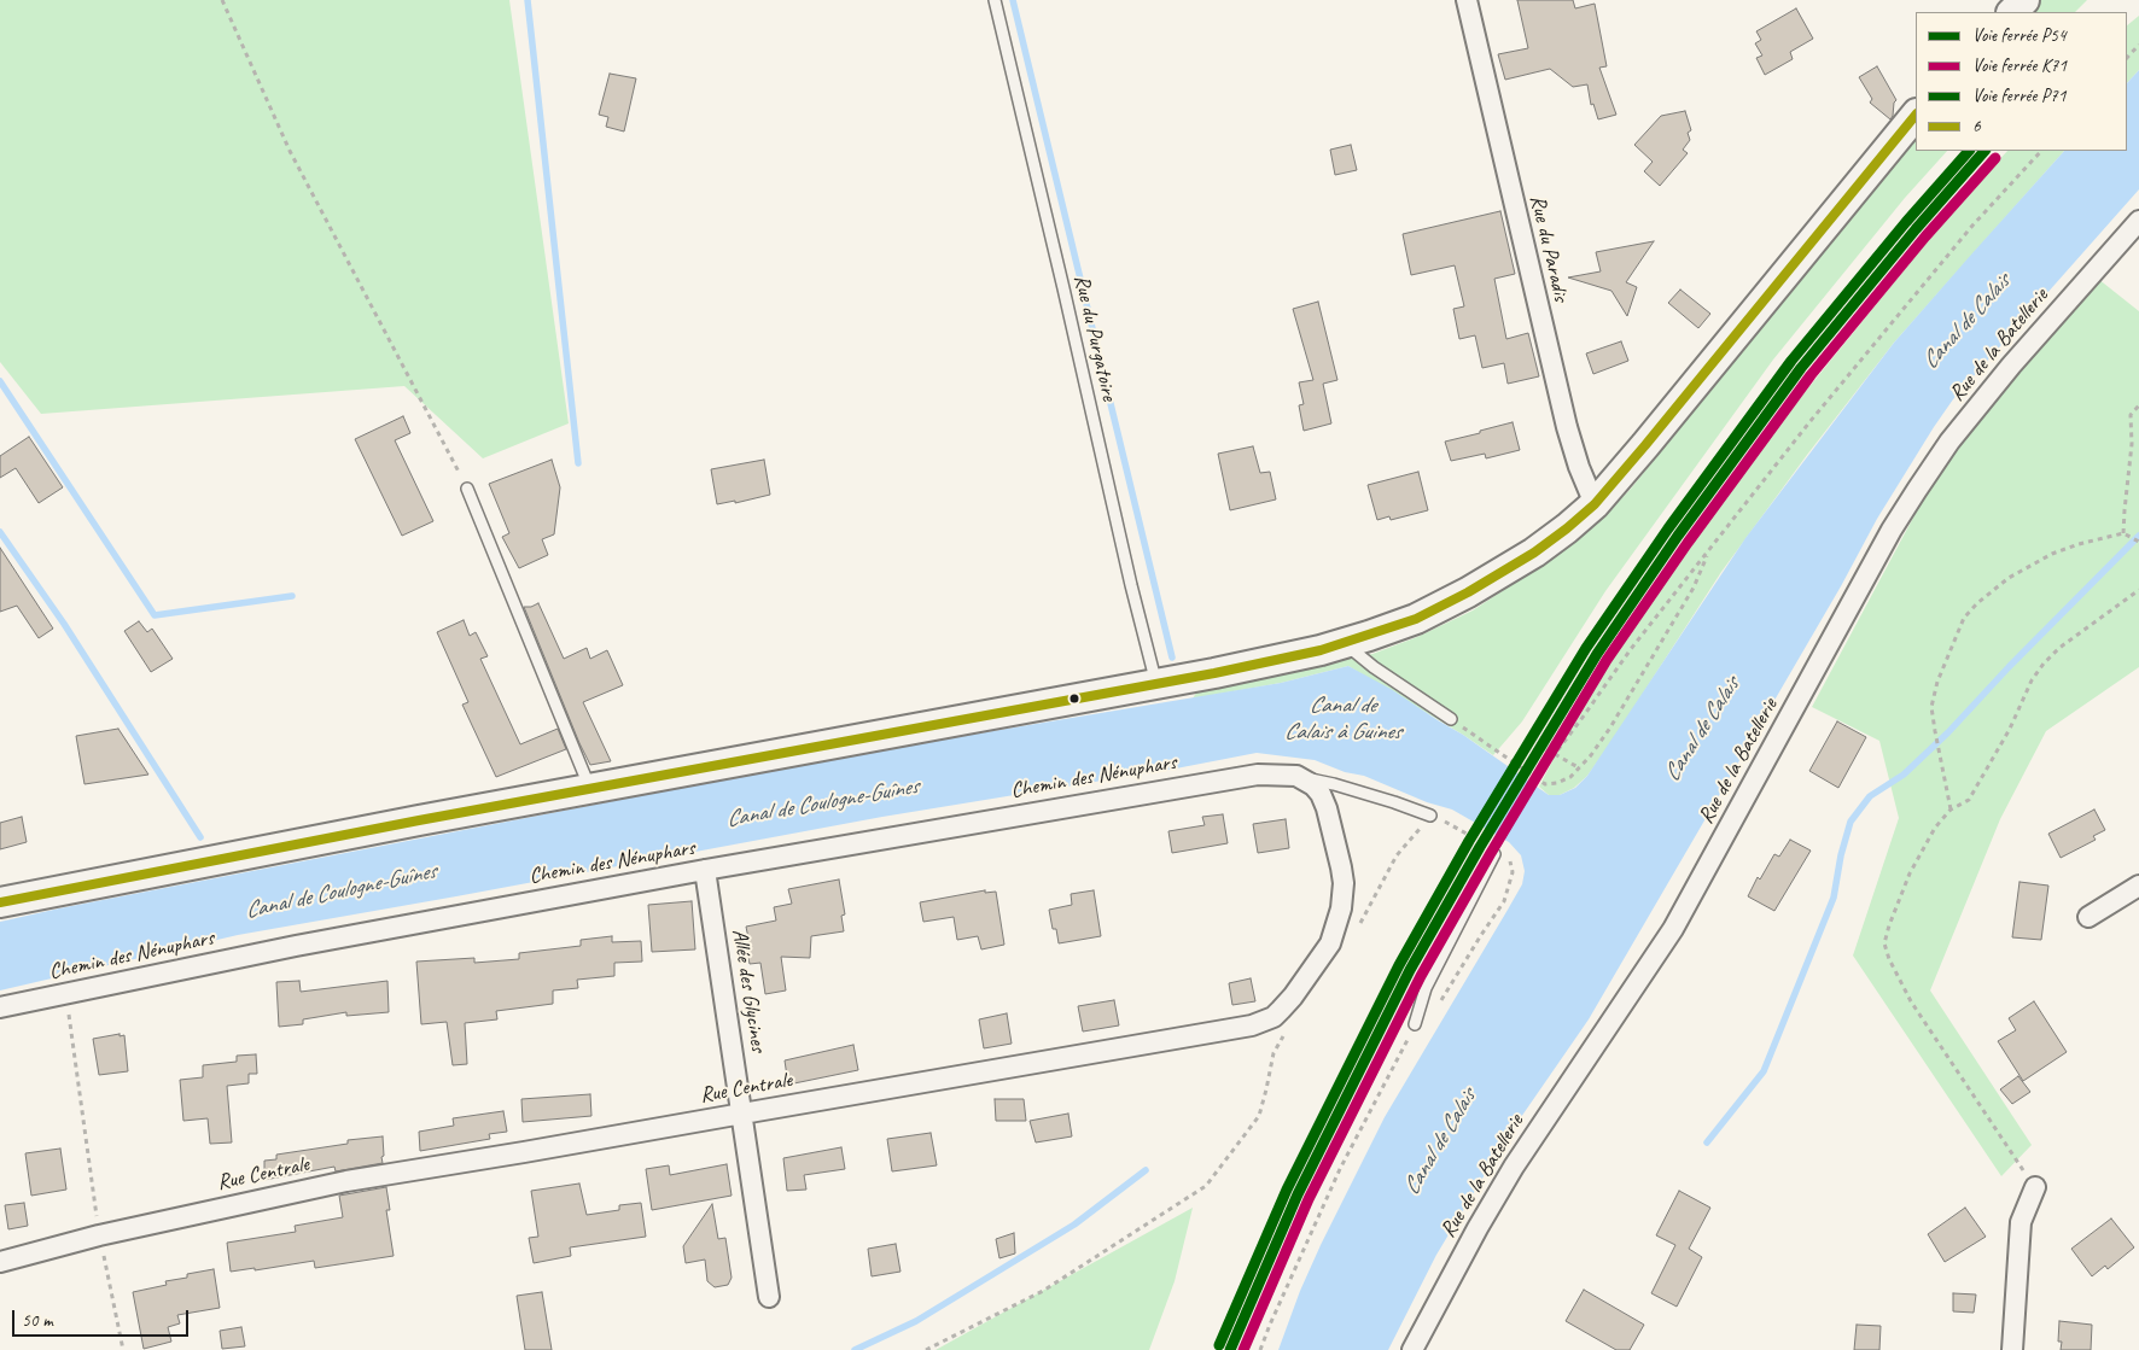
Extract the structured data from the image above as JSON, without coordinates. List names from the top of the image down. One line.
{"streets":{"street":["Rue du Paradis","Rue de la Batellerie","Chemin des Nénuphars","Allée des Glycines","Rue Centrale"],"lane":["Rue du Purgatoire"]},"crossings":[["Chemin des Nénuphars","Allée des Glycines"],["Chemin des Nénuphars","Rue Centrale"],["Allée des Glycines","Rue Centrale"]],"water":["Canal de Calais","Canal de Calais à Guines","Canal de Coulogne-Guînes"],"lines":["transit line 6","rail line P54","rail line P71","rail line K71"],"legend":["Voie ferrée P54","Voie ferrée K71","Voie ferrée P71","6"],"scale_bar":"50 m"}
